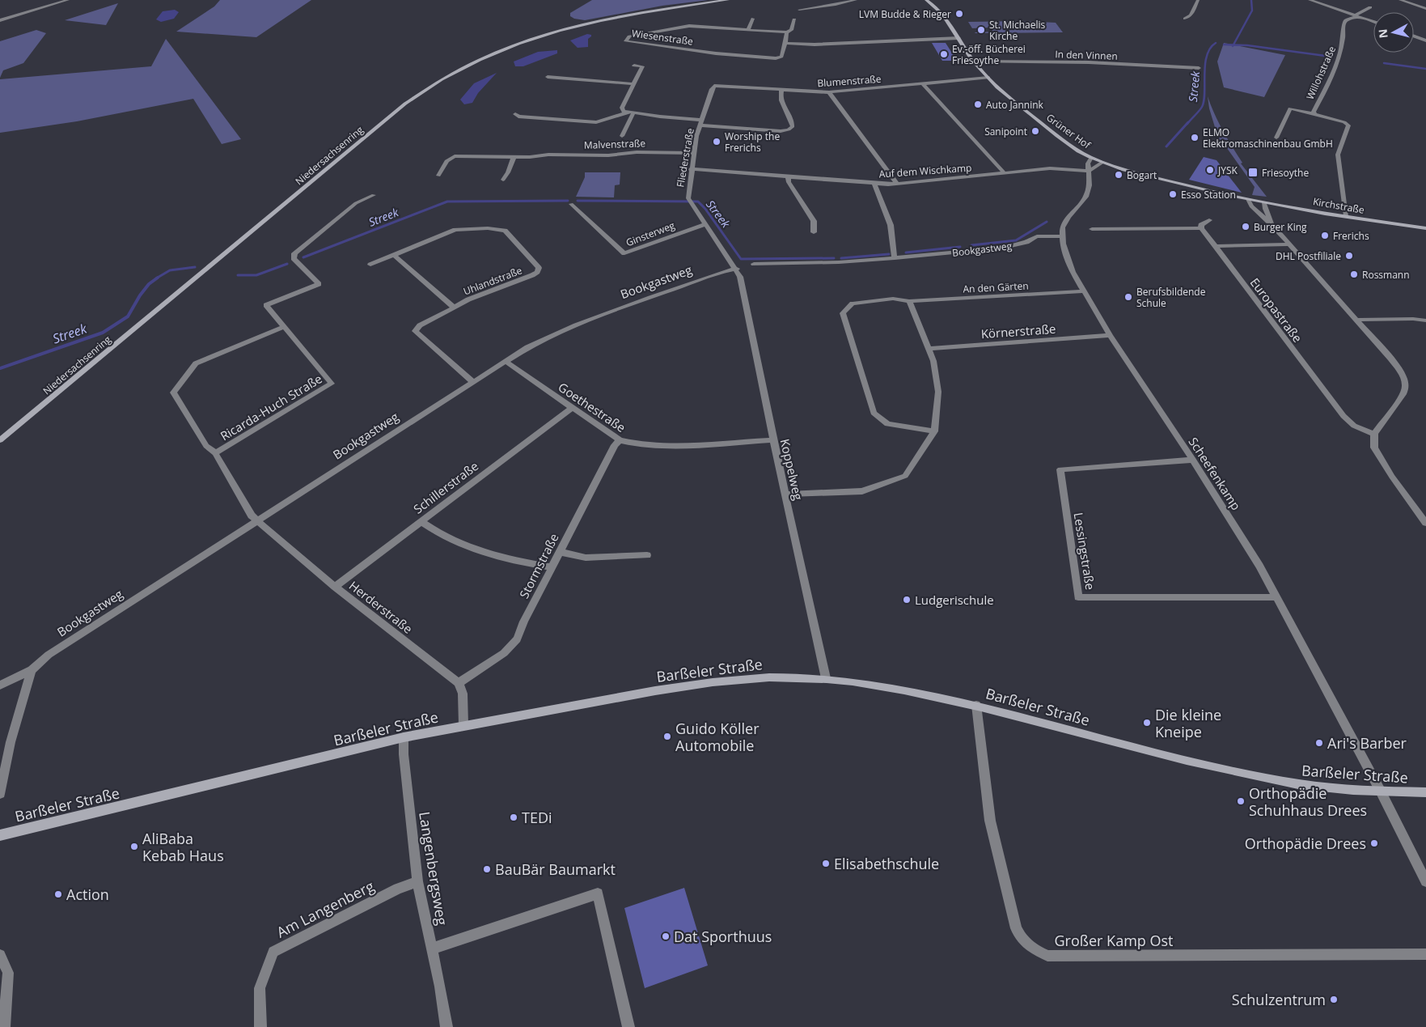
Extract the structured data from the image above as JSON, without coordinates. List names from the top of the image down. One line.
{"streets":{"street":["Wiesenstraße","In den Vinnen","Willohstraße","Blumenstraße","Grüner Hof","Malvenstraße","Niedersachsenring","Fliederstraße","Auf dem Wischkamp","Kirchstraße","Ginsterweg","Bookgastweg","Uhlandstraße","An den Gärten","Europastraße","Körnerstraße","Ricarda-Huch Straße","Goethestraße","Koppelweg","Scheefenkamp","Schillerstraße","Lessingstraße","Stormstraße","Herderstraße","Barßeler Straße","Langenbergsweg","Am Langenberg","Großer Kamp Ost"]},"crossings":[["In den Vinnen","Grüner Hof"],["Willohstraße","Kirchstraße"],["Blumenstraße","Grüner Hof"],["Blumenstraße","Fliederstraße"],["Grüner Hof","Kirchstraße"],["Malvenstraße","Fliederstraße"],["Fliederstraße","Auf dem Wischkamp"],["Fliederstraße","Ginsterweg"],["Fliederstraße","Bookgastweg"],["Fliederstraße","Koppelweg"],["Bookgastweg","Uhlandstraße"],["Bookgastweg","Goethestraße"],["Bookgastweg","Koppelweg"],["Bookgastweg","Scheefenkamp"],["Bookgastweg","Herderstraße"],["An den Gärten","Scheefenkamp"],["Körnerstraße","Scheefenkamp"],["Ricarda-Huch Straße","Herderstraße"],["Goethestraße","Koppelweg"],["Goethestraße","Schillerstraße"],["Goethestraße","Stormstraße"],["Koppelweg","Barßeler Straße"],["Scheefenkamp","Lessingstraße"],["Scheefenkamp","Barßeler Straße"],["Schillerstraße","Herderstraße"],["Stormstraße","Herderstraße"],["Barßeler Straße","Langenbergsweg"],["Barßeler Straße","Großer Kamp Ost"],["Langenbergsweg","Am Langenberg"]],"water":["Streek"],"places":{"other":["LVM Budde & Rieger","St. Michaelis Kirche","Ev.-öff. Bücherei Friesoythe","Auto Jannink","Sanipoint","ELMO Elektromaschinenbau GmbH","Worship the Frerichs","JYSK","Bogart","Esso Station","Burger King","Frerichs","DHL Postfiliale","Rossmann","Berufsbildende Schule","Ludgerischule","Die kleine Kneipe","Guido Köller Automobile","Ari's Barber","Orthopädie Schuhhaus Drees","TEDi","Orthopädie Drees","AliBaba Kebab Haus","Elisabethschule","BauBär Baumarkt","Action","Dat Sporthuus","Schulzentrum"],"transit":["Friesoythe"]},"north":"left"}
